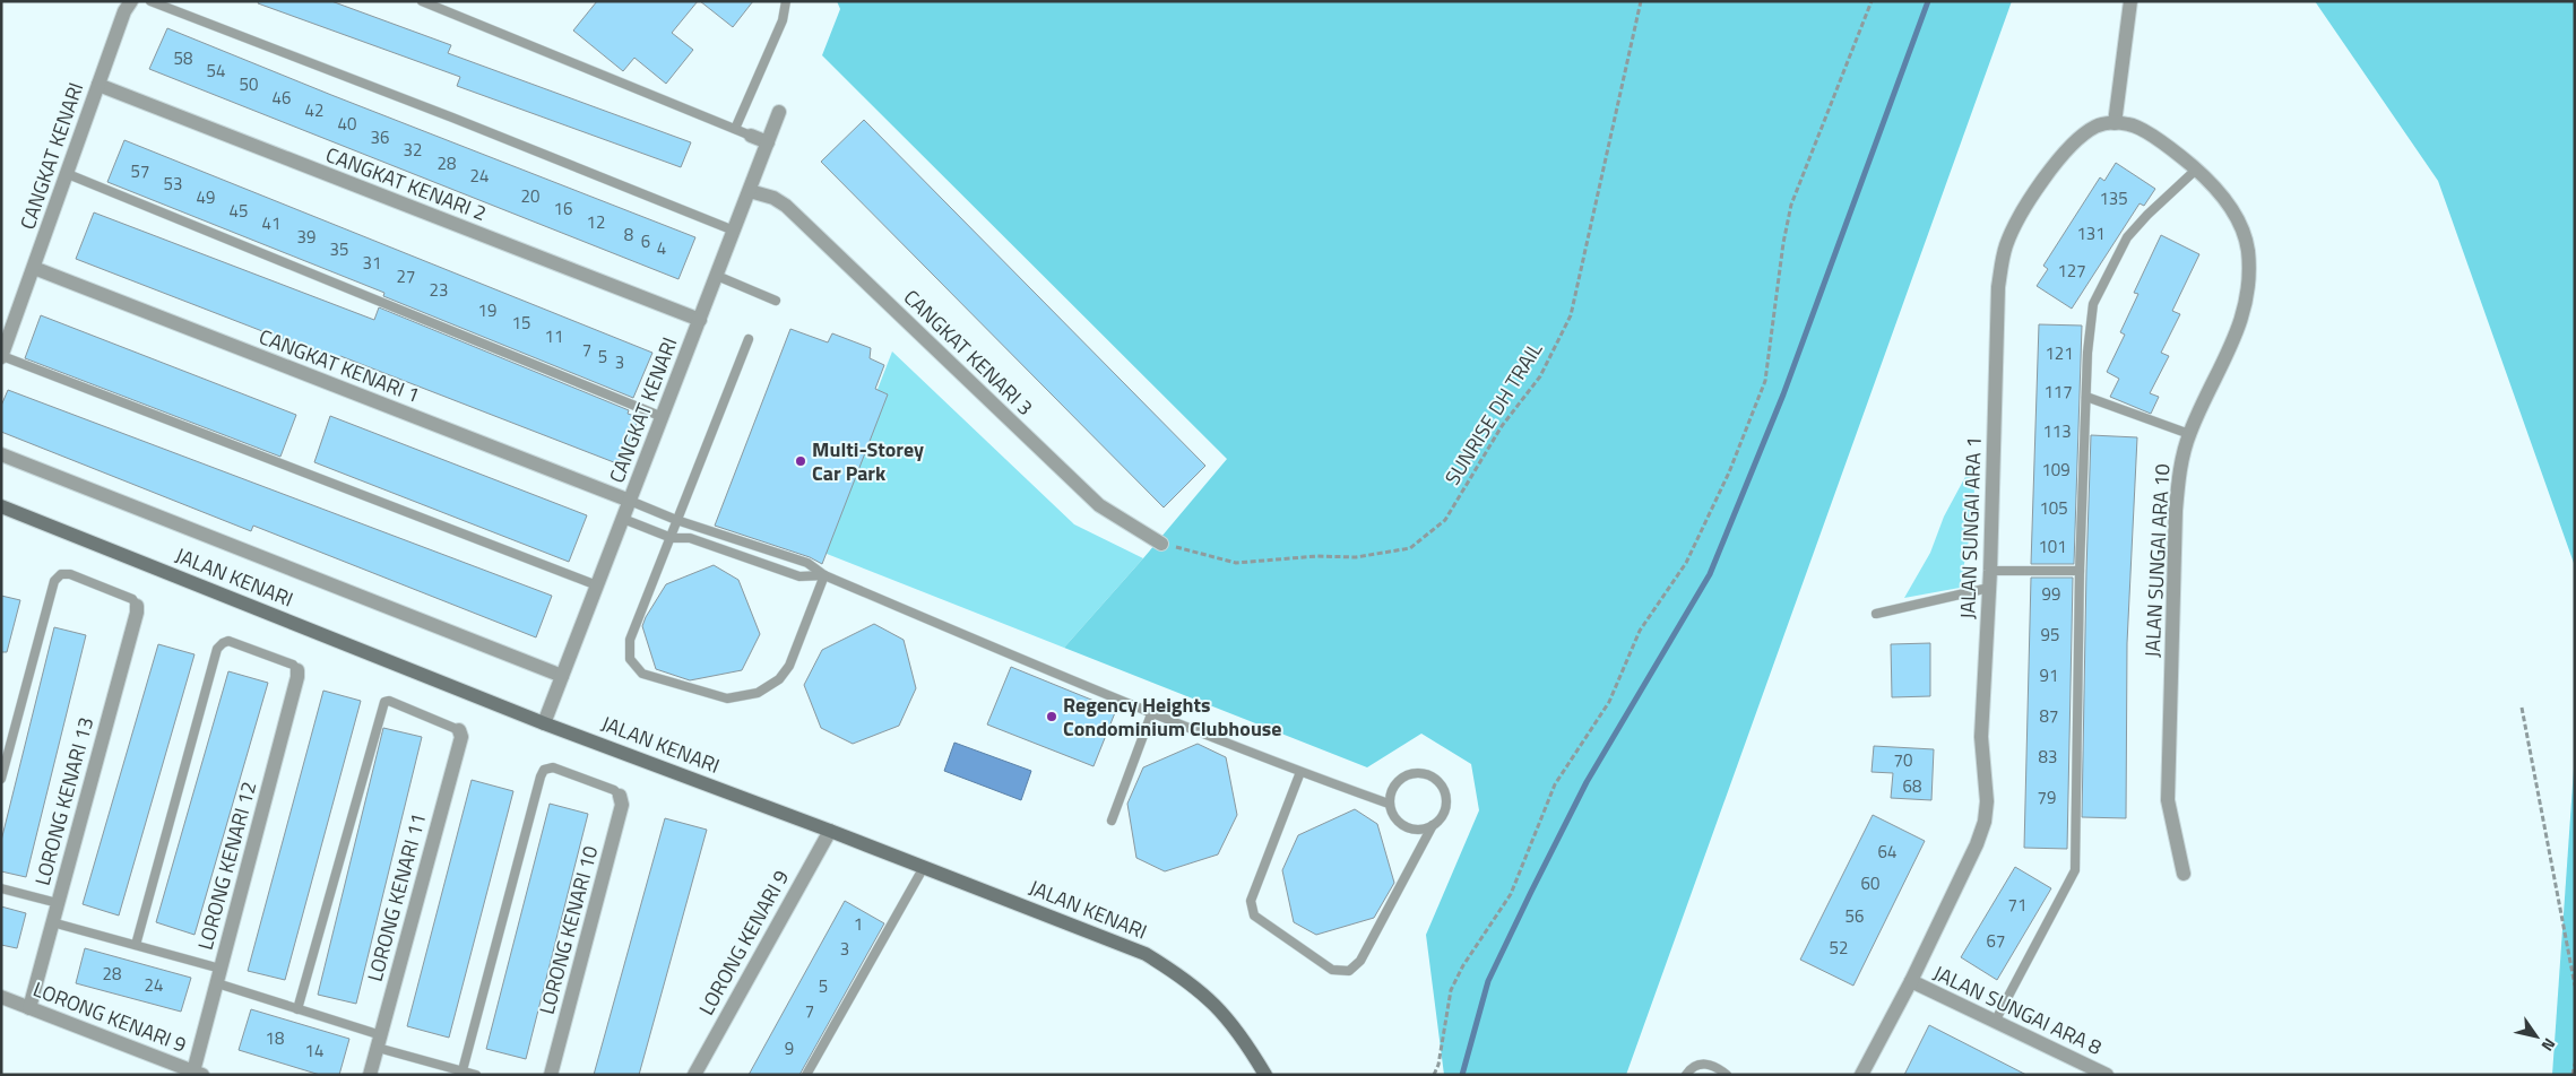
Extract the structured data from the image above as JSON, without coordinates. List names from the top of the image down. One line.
{"streets":{"street":["CANGKAT KENARI","CANGKAT KENARI 2","CANGKAT KENARI 3","CANGKAT KENARI 1","JALAN SUNGAI ARA 1","JALAN SUNGAI ARA 10","JALAN KENARI","LORONG KENARI 13","LORONG KENARI 12","LORONG KENARI 11","LORONG KENARI 10","LORONG KENARI 9","JALAN SUNGAI ARA 8"],"path":["SUNRISE DH TRAIL"]},"crossings":[["CANGKAT KENARI","CANGKAT KENARI 2"],["CANGKAT KENARI","CANGKAT KENARI 3"],["CANGKAT KENARI","CANGKAT KENARI 1"],["CANGKAT KENARI","JALAN KENARI"],["CANGKAT KENARI 3","SUNRISE DH TRAIL"],["JALAN SUNGAI ARA 1","JALAN SUNGAI ARA 10"],["JALAN SUNGAI ARA 1","JALAN SUNGAI ARA 8"],["JALAN KENARI","LORONG KENARI 9"],["LORONG KENARI 13","LORONG KENARI 9"],["LORONG KENARI 12","LORONG KENARI 9"]],"places":["Multi-Storey Car Park","Regency Heights Condominium Clubhouse"],"house_numbers":["58","54","50","46","42","40","36","32","28","57","24","53","20","49","135","16","45","12","41","131","8","39","6","4","35","31","127","27","23","19","15","11","7","121","5","3","117","113","109","105","101","99","95","91","87","83","70","68","79","64","60","71","56","1","67","52","3","28","24","5","7","18","9","14"],"north":"bottom right"}
